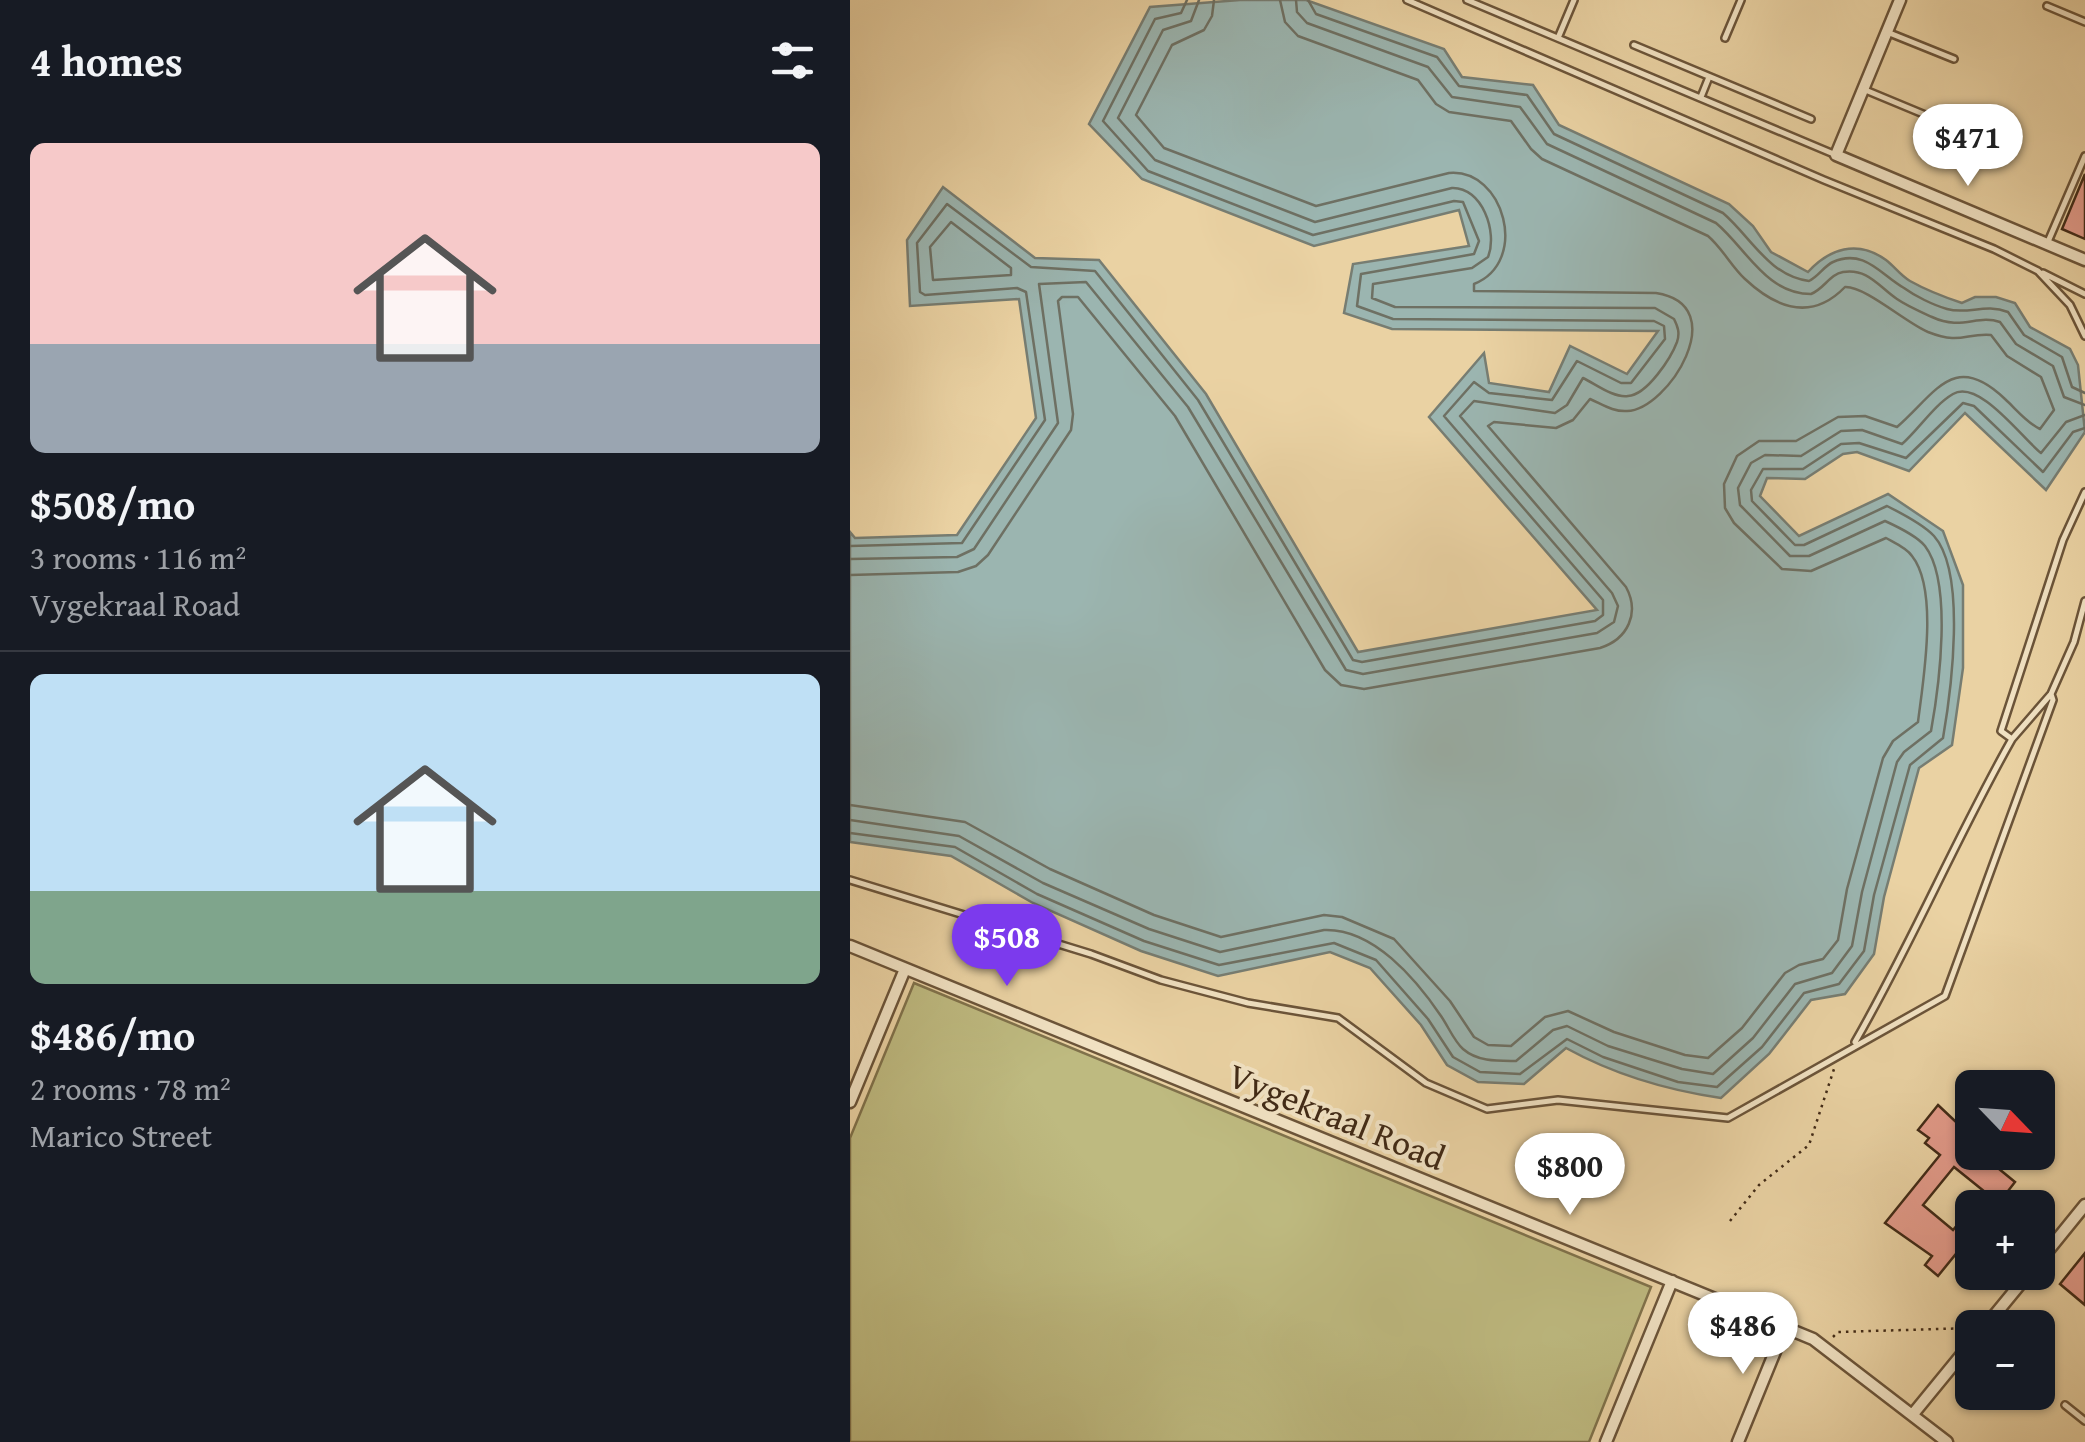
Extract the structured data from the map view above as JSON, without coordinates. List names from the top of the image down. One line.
{"streets":{"street":["Vygekraal Road"]},"north":"bottom right","page":{"heading":"4 homes","price":["$471","$508","$800","$486"],"list":[{"name":"$508/mo","note":"3 rooms · 116 m² · Vygekraal Road"},{"name":"$486/mo","note":"2 rooms · 78 m² · Marico Street"}],"map_buttons":["+","−"]}}
